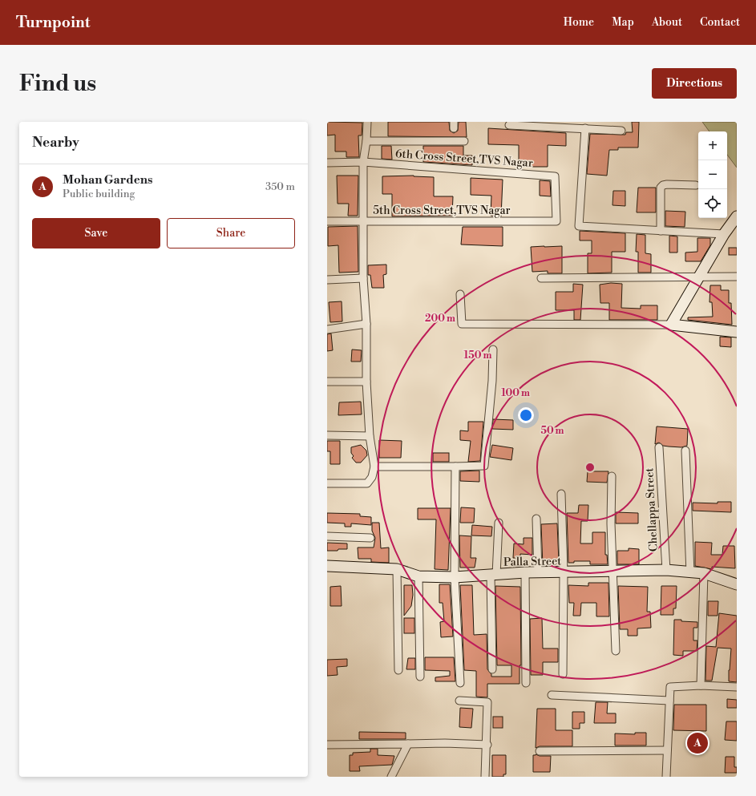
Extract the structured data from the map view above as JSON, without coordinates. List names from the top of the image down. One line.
{"streets":{"street":["6th Cross Street,TVS Nagar","5th Cross Street,TVS Nagar","Chellappa Street","Palla Street"]},"crossings":[["6th Cross Street,TVS Nagar","5th Cross Street,TVS Nagar"],["Chellappa Street","Palla Street"]],"page":{"header":"Turnpoint","nav":["Home","Map","About","Contact"],"buttons":["Directions",["Save","Share"]],"title":"Find us","heading":"Nearby","map_buttons":["+","−"],"list":[{"mark":"A","name":"Mohan Gardens","note":"Public building","value":"350 m"}],"pins":"A"},"rings":["200 m","150 m","100 m","50 m"]}
